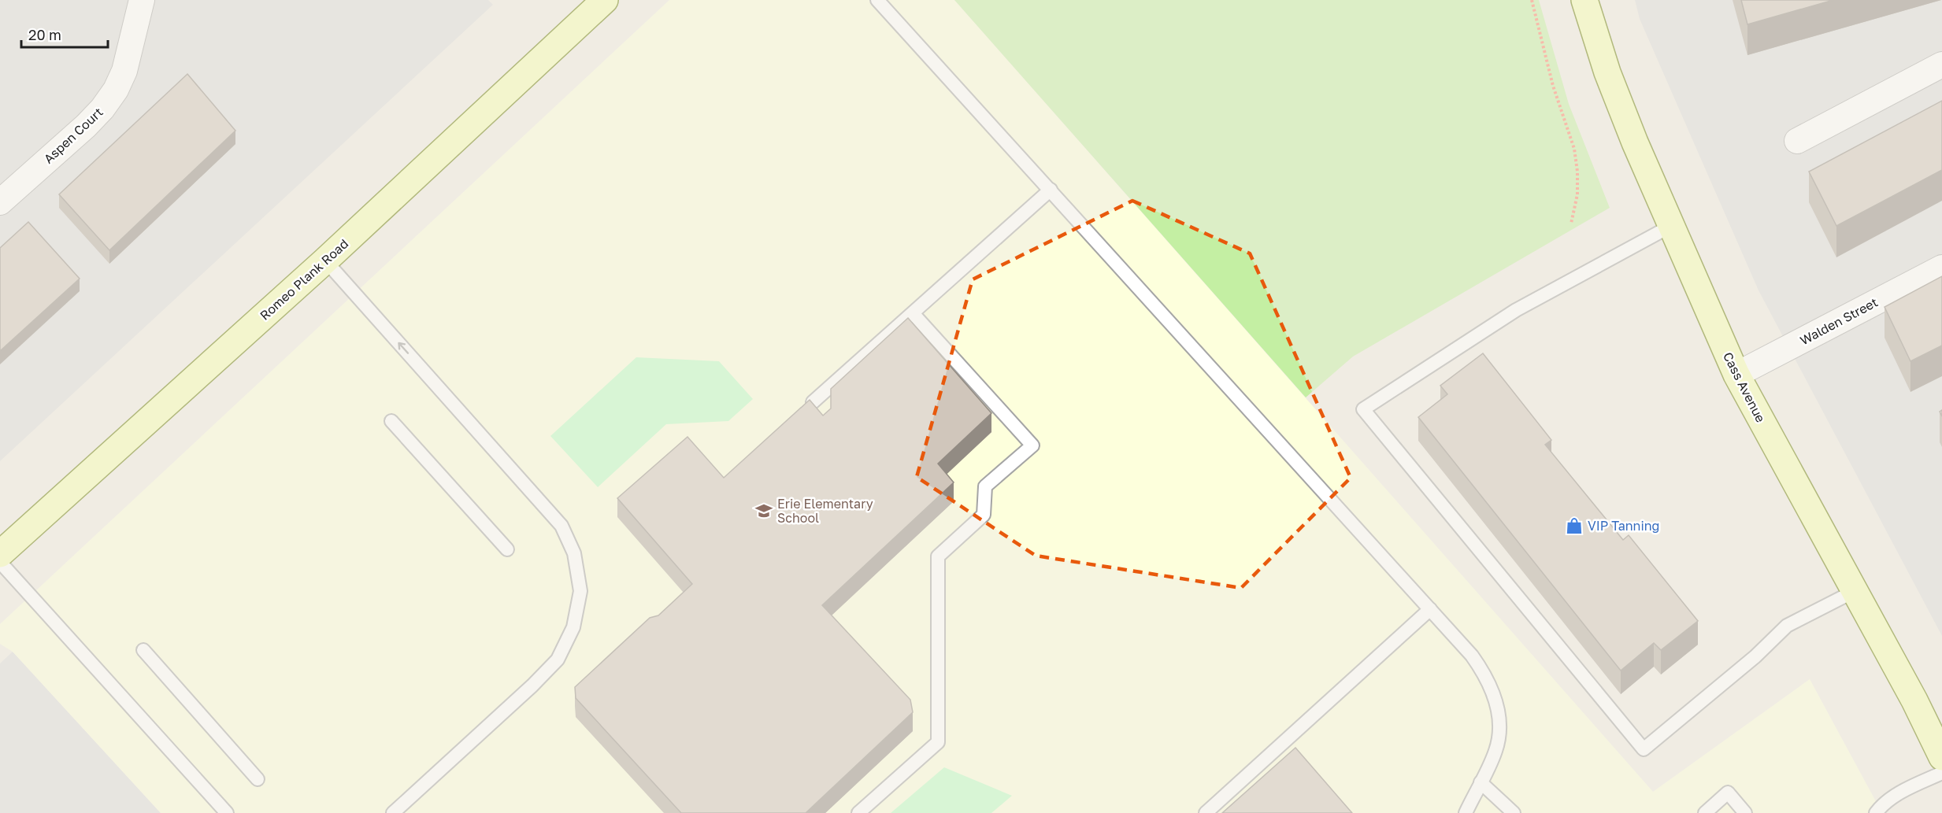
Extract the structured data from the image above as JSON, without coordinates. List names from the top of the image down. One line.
{"streets":{"main road":["Romeo Plank Road","Cass Avenue"],"street":["Aspen Court","Walden Street"]},"crossings":[["Walden Street","Cass Avenue"]],"places":{"school or university":["Erie Elementary School"],"shop":["VIP Tanning"]},"scale_bar":"20 m"}
